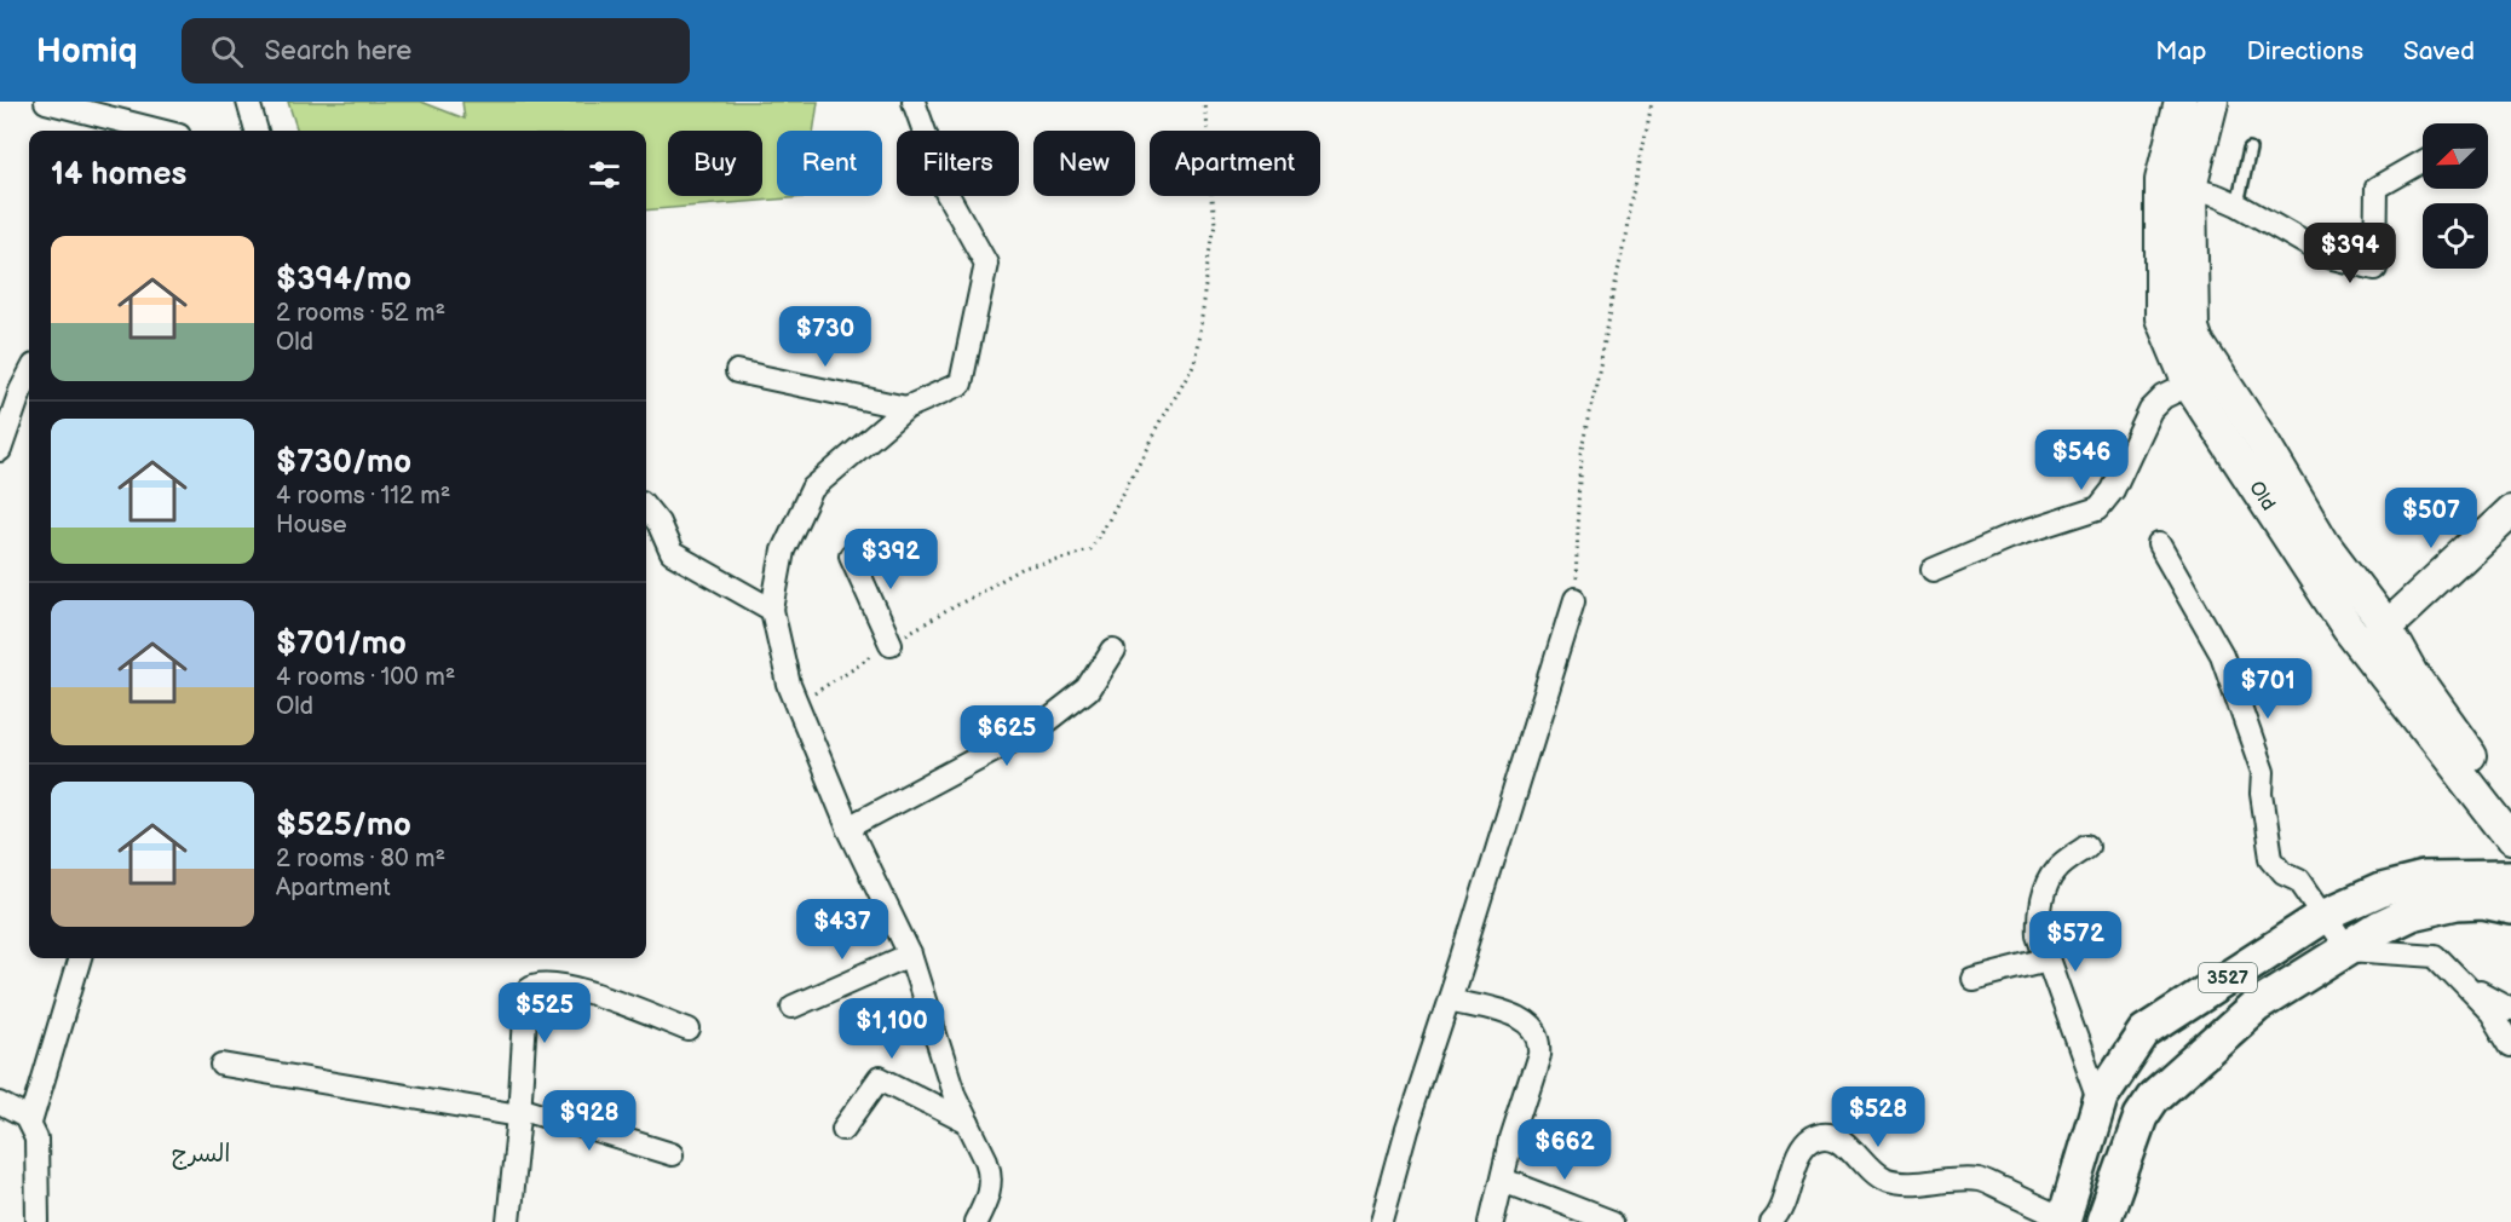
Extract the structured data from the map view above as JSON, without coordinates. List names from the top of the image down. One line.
{"streets":{"main road":["Old","3527"]},"districts":["السرج"],"north":"bottom left","page":{"header":"Homiq","search":"Search here","nav":["Map","Directions","Saved"],"chip":["Buy","Rent","Filters","New","Apartment"],"heading":"14 homes","list":[{"name":"$394/mo","note":"2 rooms · 52 m² · Old"},{"name":"$730/mo","note":"4 rooms · 112 m² · House"},{"name":"$701/mo","note":"4 rooms · 100 m² · Old"},{"name":"$525/mo","note":"2 rooms · 80 m² · Apartment"}],"price":["$394","$730","$546","$507","$392","$701","$625","$437","$572","$525","$1,100","$528","$928","$662"]}}
